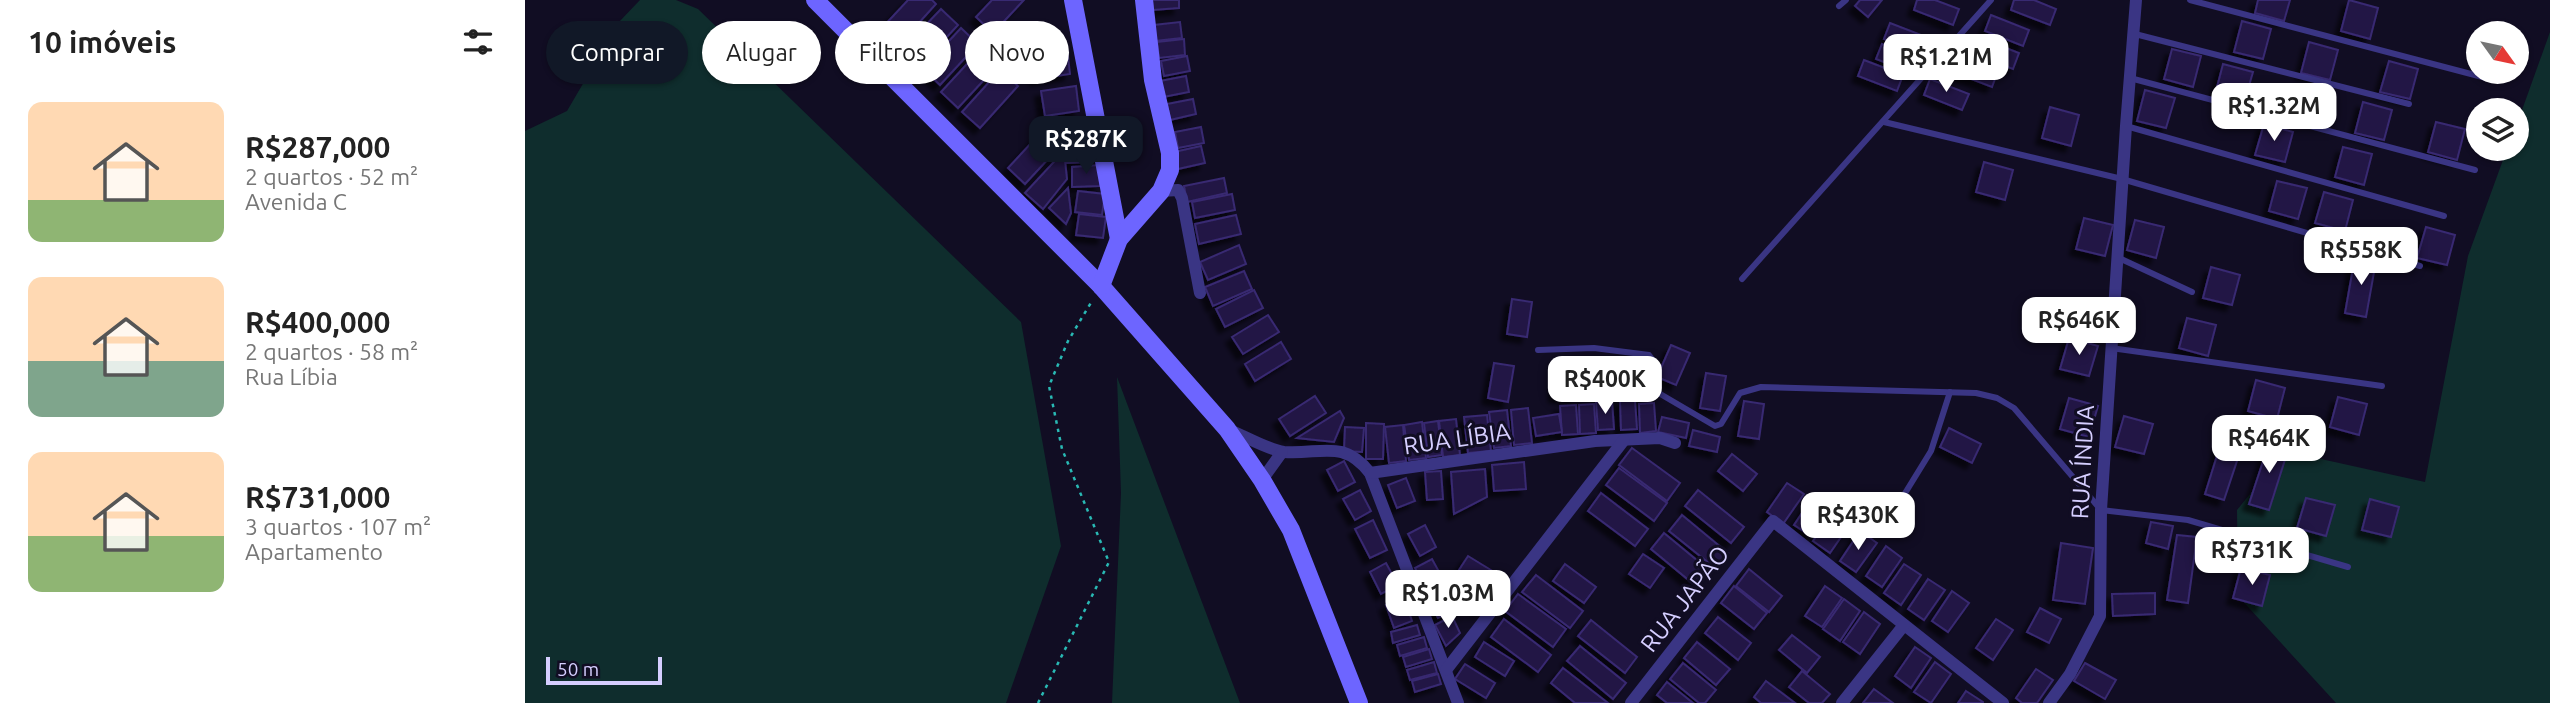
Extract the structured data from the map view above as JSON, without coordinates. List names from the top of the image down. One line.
{"streets":{"street":["RUA LÍBIA","RUA ÍNDIA","RUA JAPÃO"]},"scale_bar":"50 m","north":"bottom right","page":{"heading":"10 imóveis","chip":["Comprar","Alugar","Filtros","Novo"],"price":["R$1.21M","R$1.32M","R$287K","R$558K","R$646K","R$400K","R$464K","R$430K","R$731K","R$1.03M"],"list":[{"name":"R$287,000","note":"2 quartos · 52 m² · Avenida C"},{"name":"R$400,000","note":"2 quartos · 58 m² · Rua Líbia"},{"name":"R$731,000","note":"3 quartos · 107 m² · Apartamento"}],"scale":"50 m"}}
